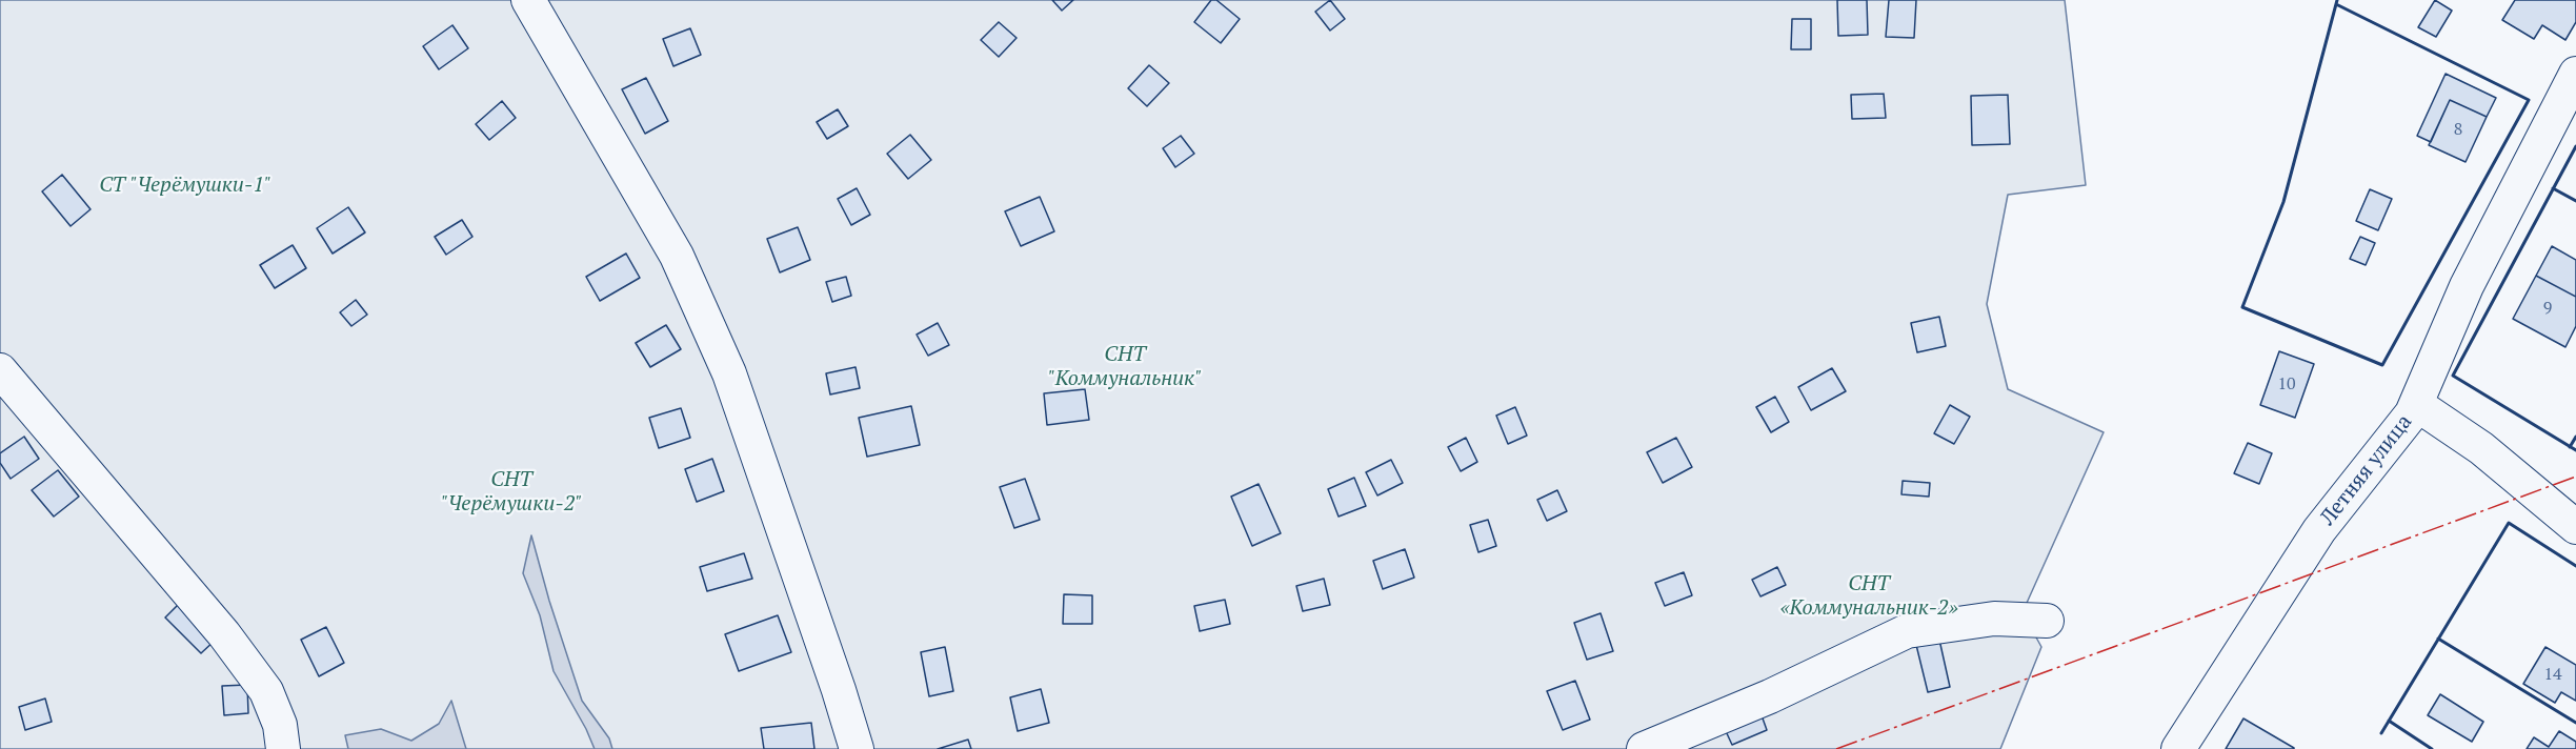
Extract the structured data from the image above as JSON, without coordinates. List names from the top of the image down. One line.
{"streets":{"street":["Летняя улица"]},"parks":["СТ \"Черёмушки-1\"","СНТ \"Коммунальник\"","СНТ \"Черёмушки-2\"","СНТ «Коммунальник-2»"],"house_numbers":["8","9","10","14"]}
